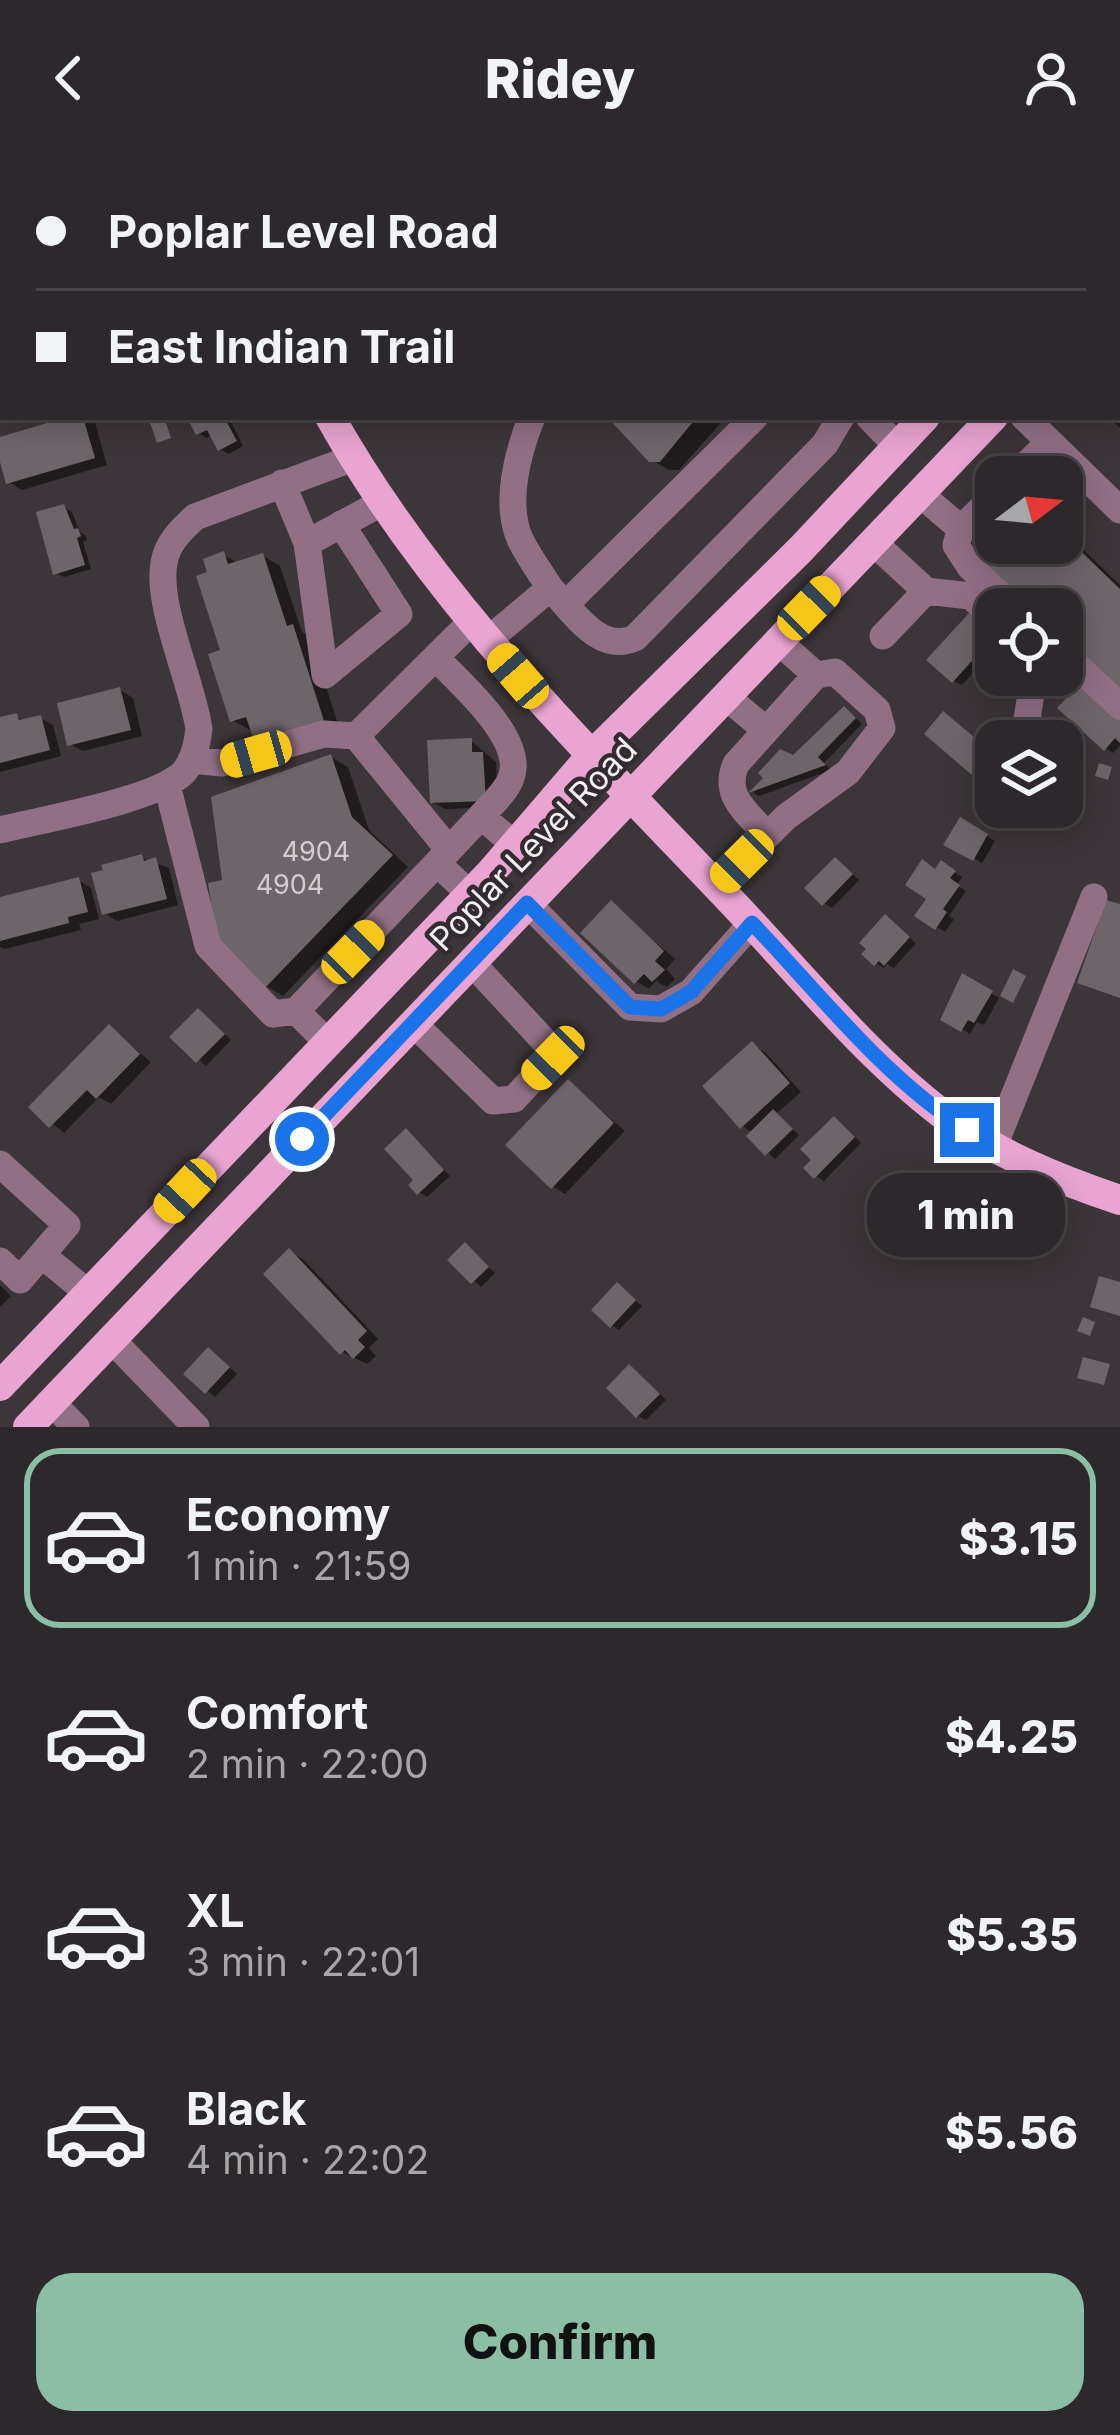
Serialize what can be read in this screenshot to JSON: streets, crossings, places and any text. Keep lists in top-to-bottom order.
{
  "streets": {
    "main road": ["Poplar Level Road"]
  },
  "house_numbers": ["4904", "4904"],
  "north": "right",
  "page": {
    "header": "Ridey",
    "banner": ["Poplar Level Road", "East Indian Trail"],
    "bubble": "1 min",
    "list": [
      {
        "name": "Economy",
        "note": "1 min · 21:59",
        "value": "$3.15"
      },
      {
        "name": "Comfort",
        "note": "2 min · 22:00",
        "value": "$4.25"
      },
      {
        "name": "XL",
        "note": "3 min · 22:01",
        "value": "$5.35"
      },
      {
        "name": "Black",
        "note": "4 min · 22:02",
        "value": "$5.56"
      }
    ],
    "buttons": "Confirm"
  }
}
